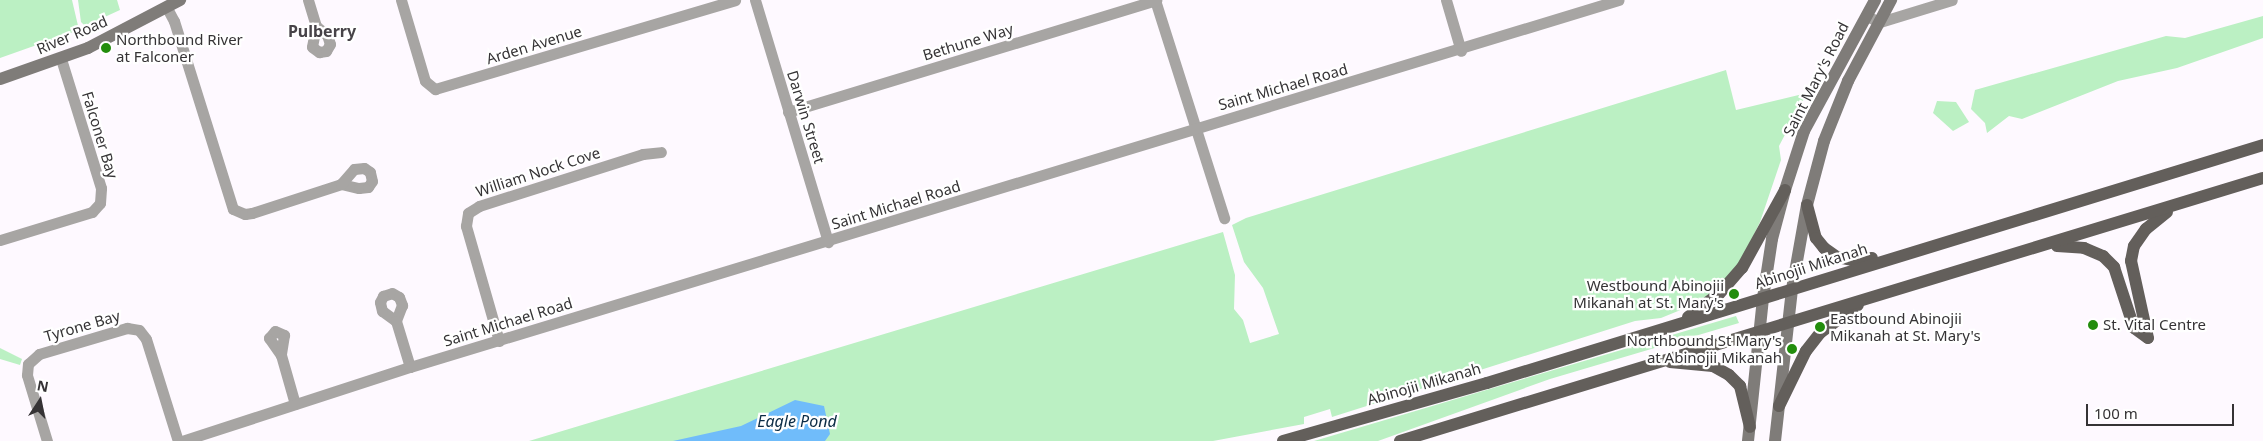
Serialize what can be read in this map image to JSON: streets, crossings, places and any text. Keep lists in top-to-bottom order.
{
  "streets": {
    "main road": ["River Road", "Saint Mary's Road", "Abinojii Mikanah"],
    "street": [
      "Bethune Way",
      "Arden Avenue",
      "Saint Michael Road",
      "Darwin Street",
      "Falconer Bay",
      "William Nock Cove",
      "Tyrone Bay"
    ]
  },
  "crossings": [
    ["River Road", "Falconer Bay"],
    ["Bethune Way", "Darwin Street"],
    ["Saint Mary's Road", "Abinojii Mikanah"],
    ["Saint Michael Road", "Darwin Street"],
    ["Saint Michael Road", "William Nock Cove"]
  ],
  "districts": ["Pulberry"],
  "water": ["Eagle Pond"],
  "places": [
    "Northbound River at Falconer",
    "Westbound Abinojii Mikanah at St. Mary's",
    "St. Vital Centre",
    "Eastbound Abinojii Mikanah at St. Mary's",
    "Northbound St Mary's at Abinojii Mikanah"
  ],
  "scale_bar": "100 m",
  "north": "top"
}
